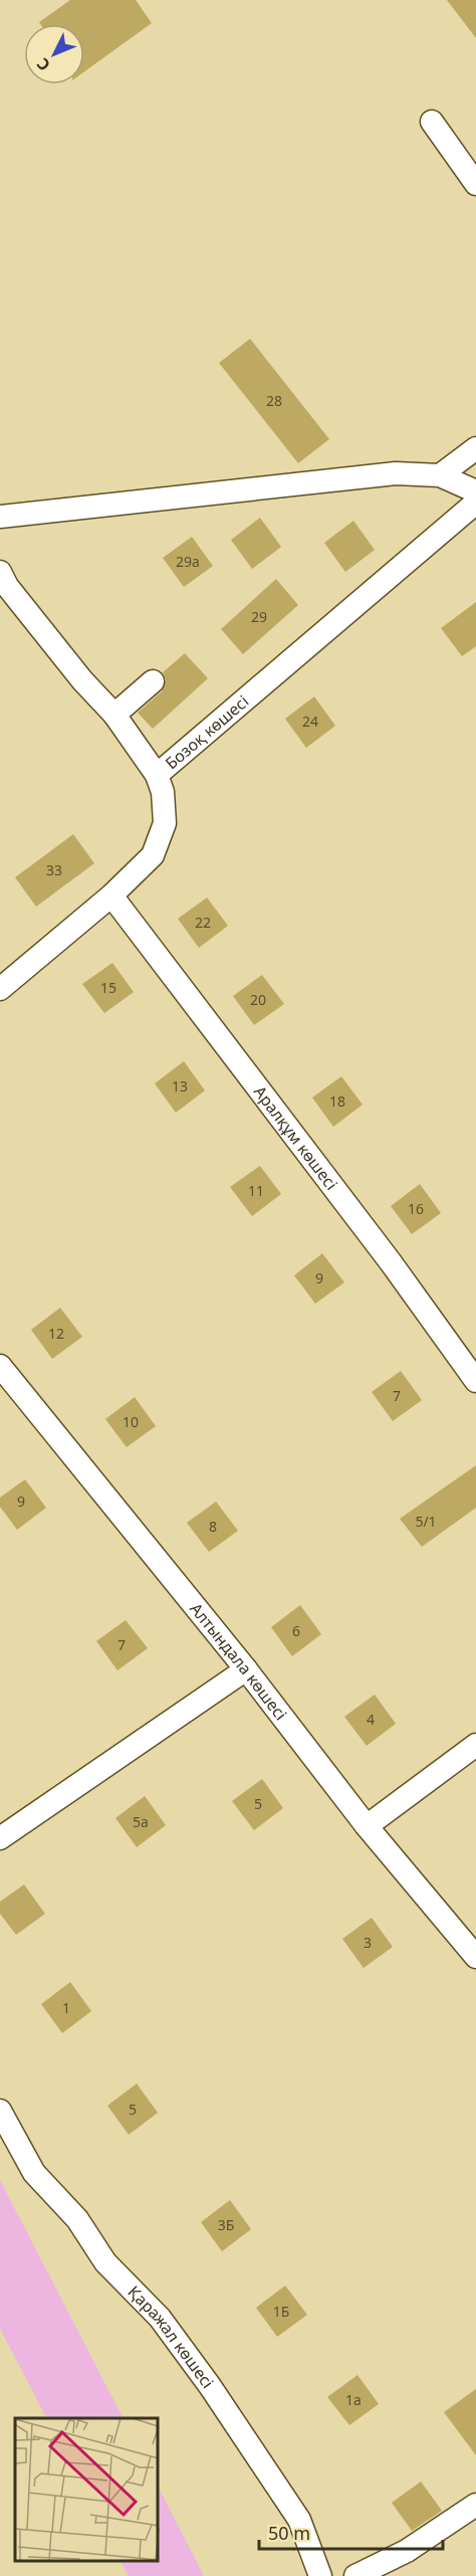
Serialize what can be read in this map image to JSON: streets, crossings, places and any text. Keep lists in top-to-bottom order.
{
  "streets": {
    "street": [
      "Бозоқ көшесі",
      "Аралқұм көшесі",
      "Алтындала көшесі",
      "Қаражал көшесі"
    ]
  },
  "crossings": [
    ["Бозоқ көшесі", "Аралқұм көшесі"]
  ],
  "house_numbers": [
    "28",
    "29а",
    "29",
    "24",
    "33",
    "22",
    "15",
    "20",
    "13",
    "18",
    "11",
    "16",
    "9",
    "12",
    "7",
    "10",
    "9",
    "5/1",
    "8",
    "6",
    "7",
    "4",
    "5",
    "5а",
    "3",
    "1",
    "5",
    "3Б",
    "1Б",
    "1а"
  ],
  "scale_bar": "50 m",
  "north": "bottom left"
}
